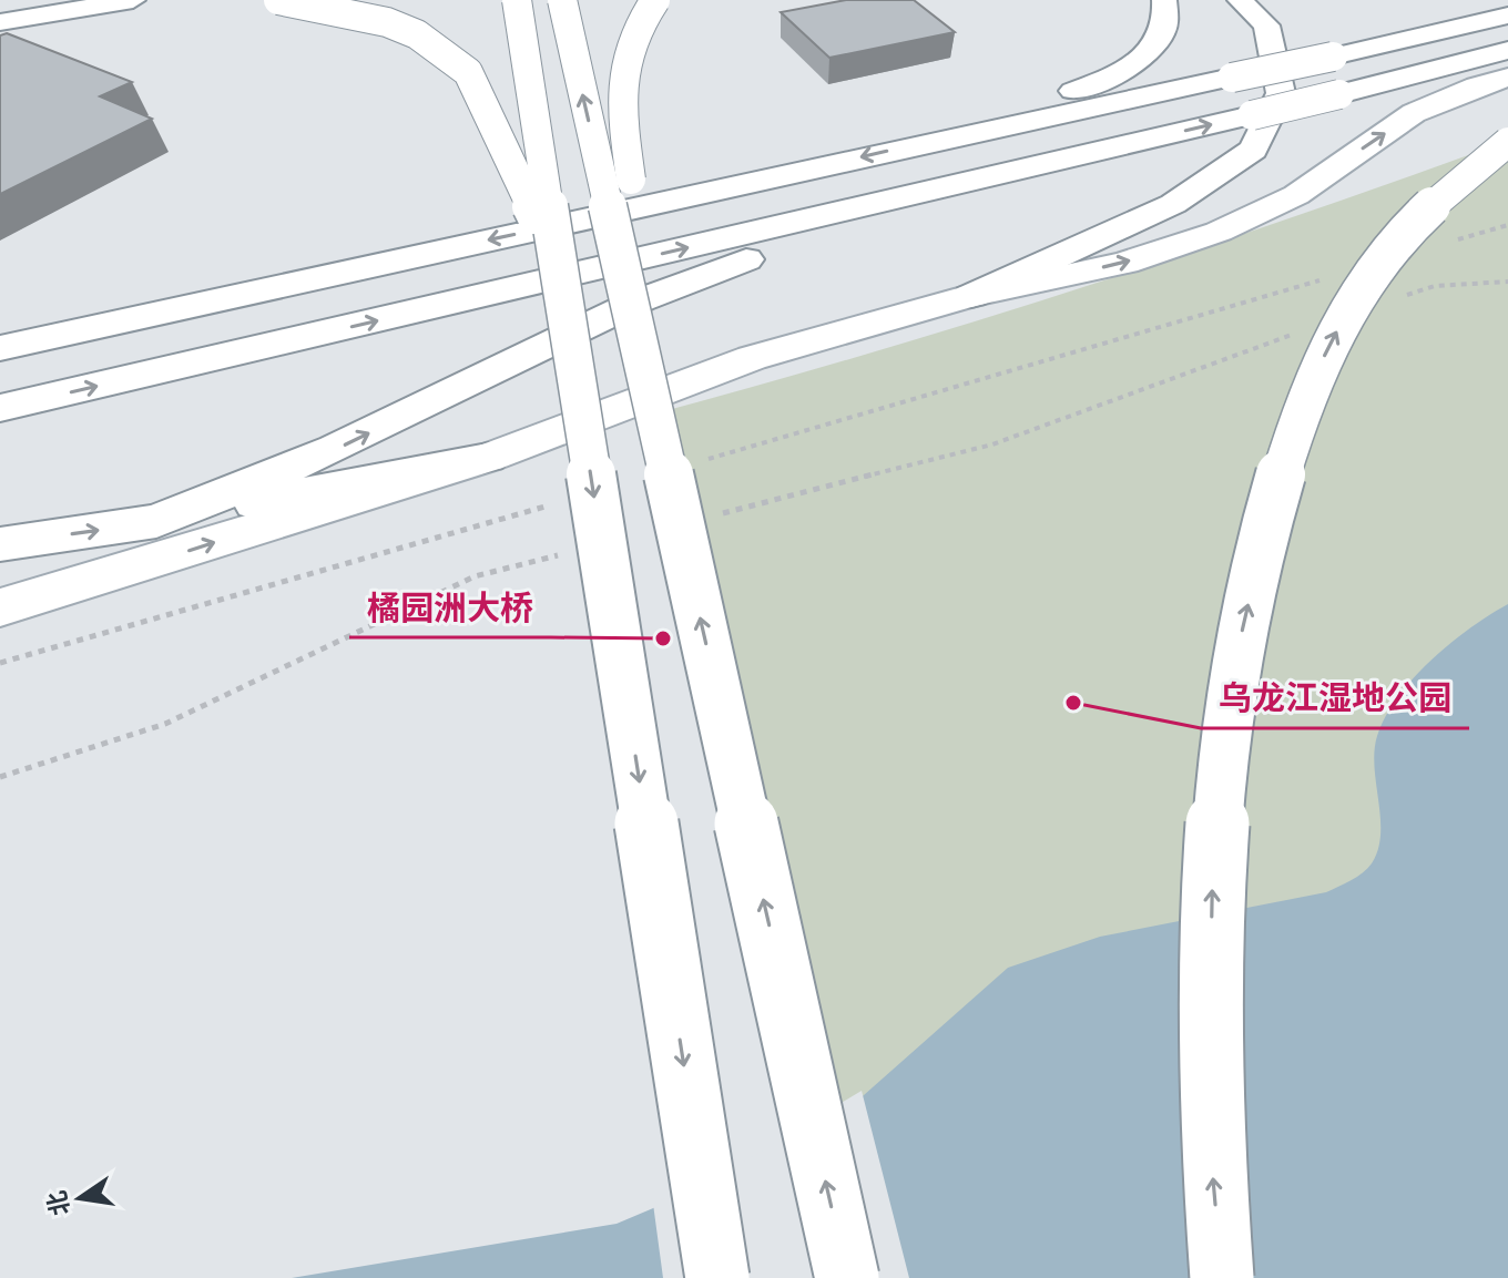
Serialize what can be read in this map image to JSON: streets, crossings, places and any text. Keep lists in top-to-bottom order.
{
  "places": ["橘园洲大桥", "乌龙江湿地公园"],
  "north": "left"
}
